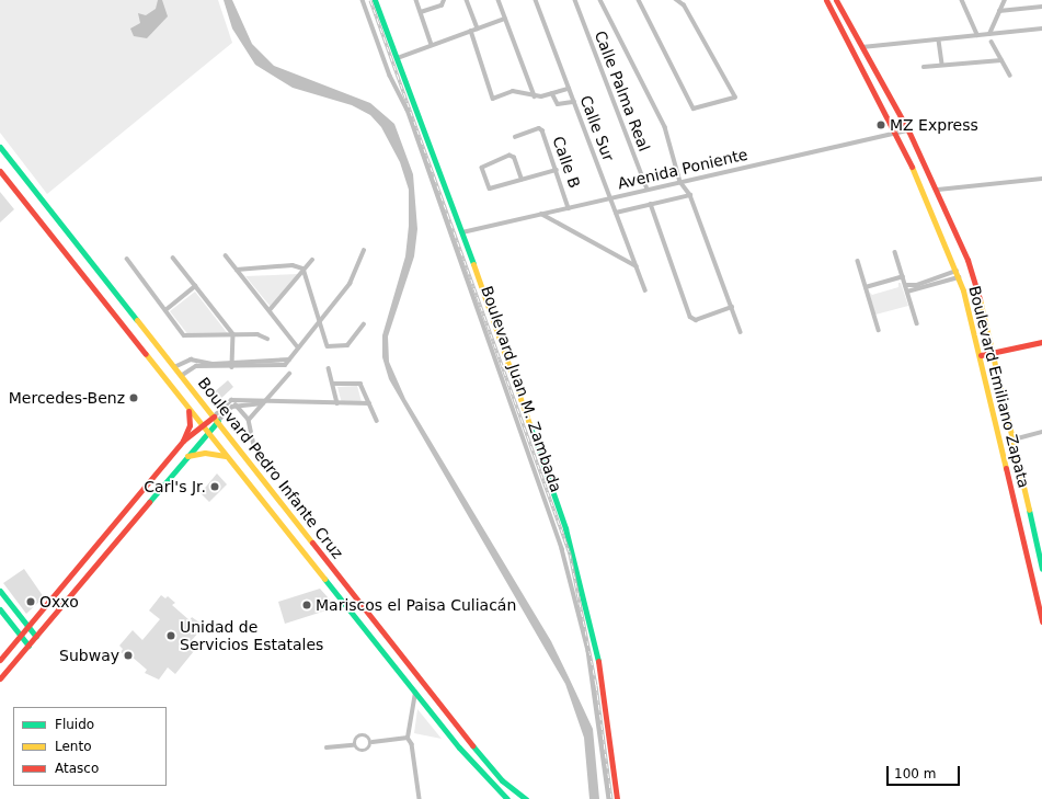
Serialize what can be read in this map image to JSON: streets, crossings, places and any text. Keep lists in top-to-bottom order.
{
  "streets": {
    "main road": ["Boulevard Emiliano Zapata", "Boulevard Juan M. Zambada", "Boulevard Pedro Infante Cruz"],
    "street": [
      "Calle Palma Real",
      "Calle Sur",
      "Calle B",
      "Avenida Poniente"
    ]
  },
  "crossings": [
    ["Calle Palma Real", "Avenida Poniente"],
    ["Calle Sur", "Avenida Poniente"],
    ["Calle B", "Avenida Poniente"],
    ["Avenida Poniente", "Boulevard Emiliano Zapata"],
    ["Avenida Poniente", "Boulevard Juan M. Zambada"]
  ],
  "places": [
    "MZ Express",
    "Mercedes-Benz",
    "Carl's Jr.",
    "Oxxo",
    "Mariscos el Paisa Culiacán",
    "Unidad de Servicios Estatales",
    "Subway"
  ],
  "legend": ["Fluido", "Lento", "Atasco"],
  "scale_bar": "100 m"
}
